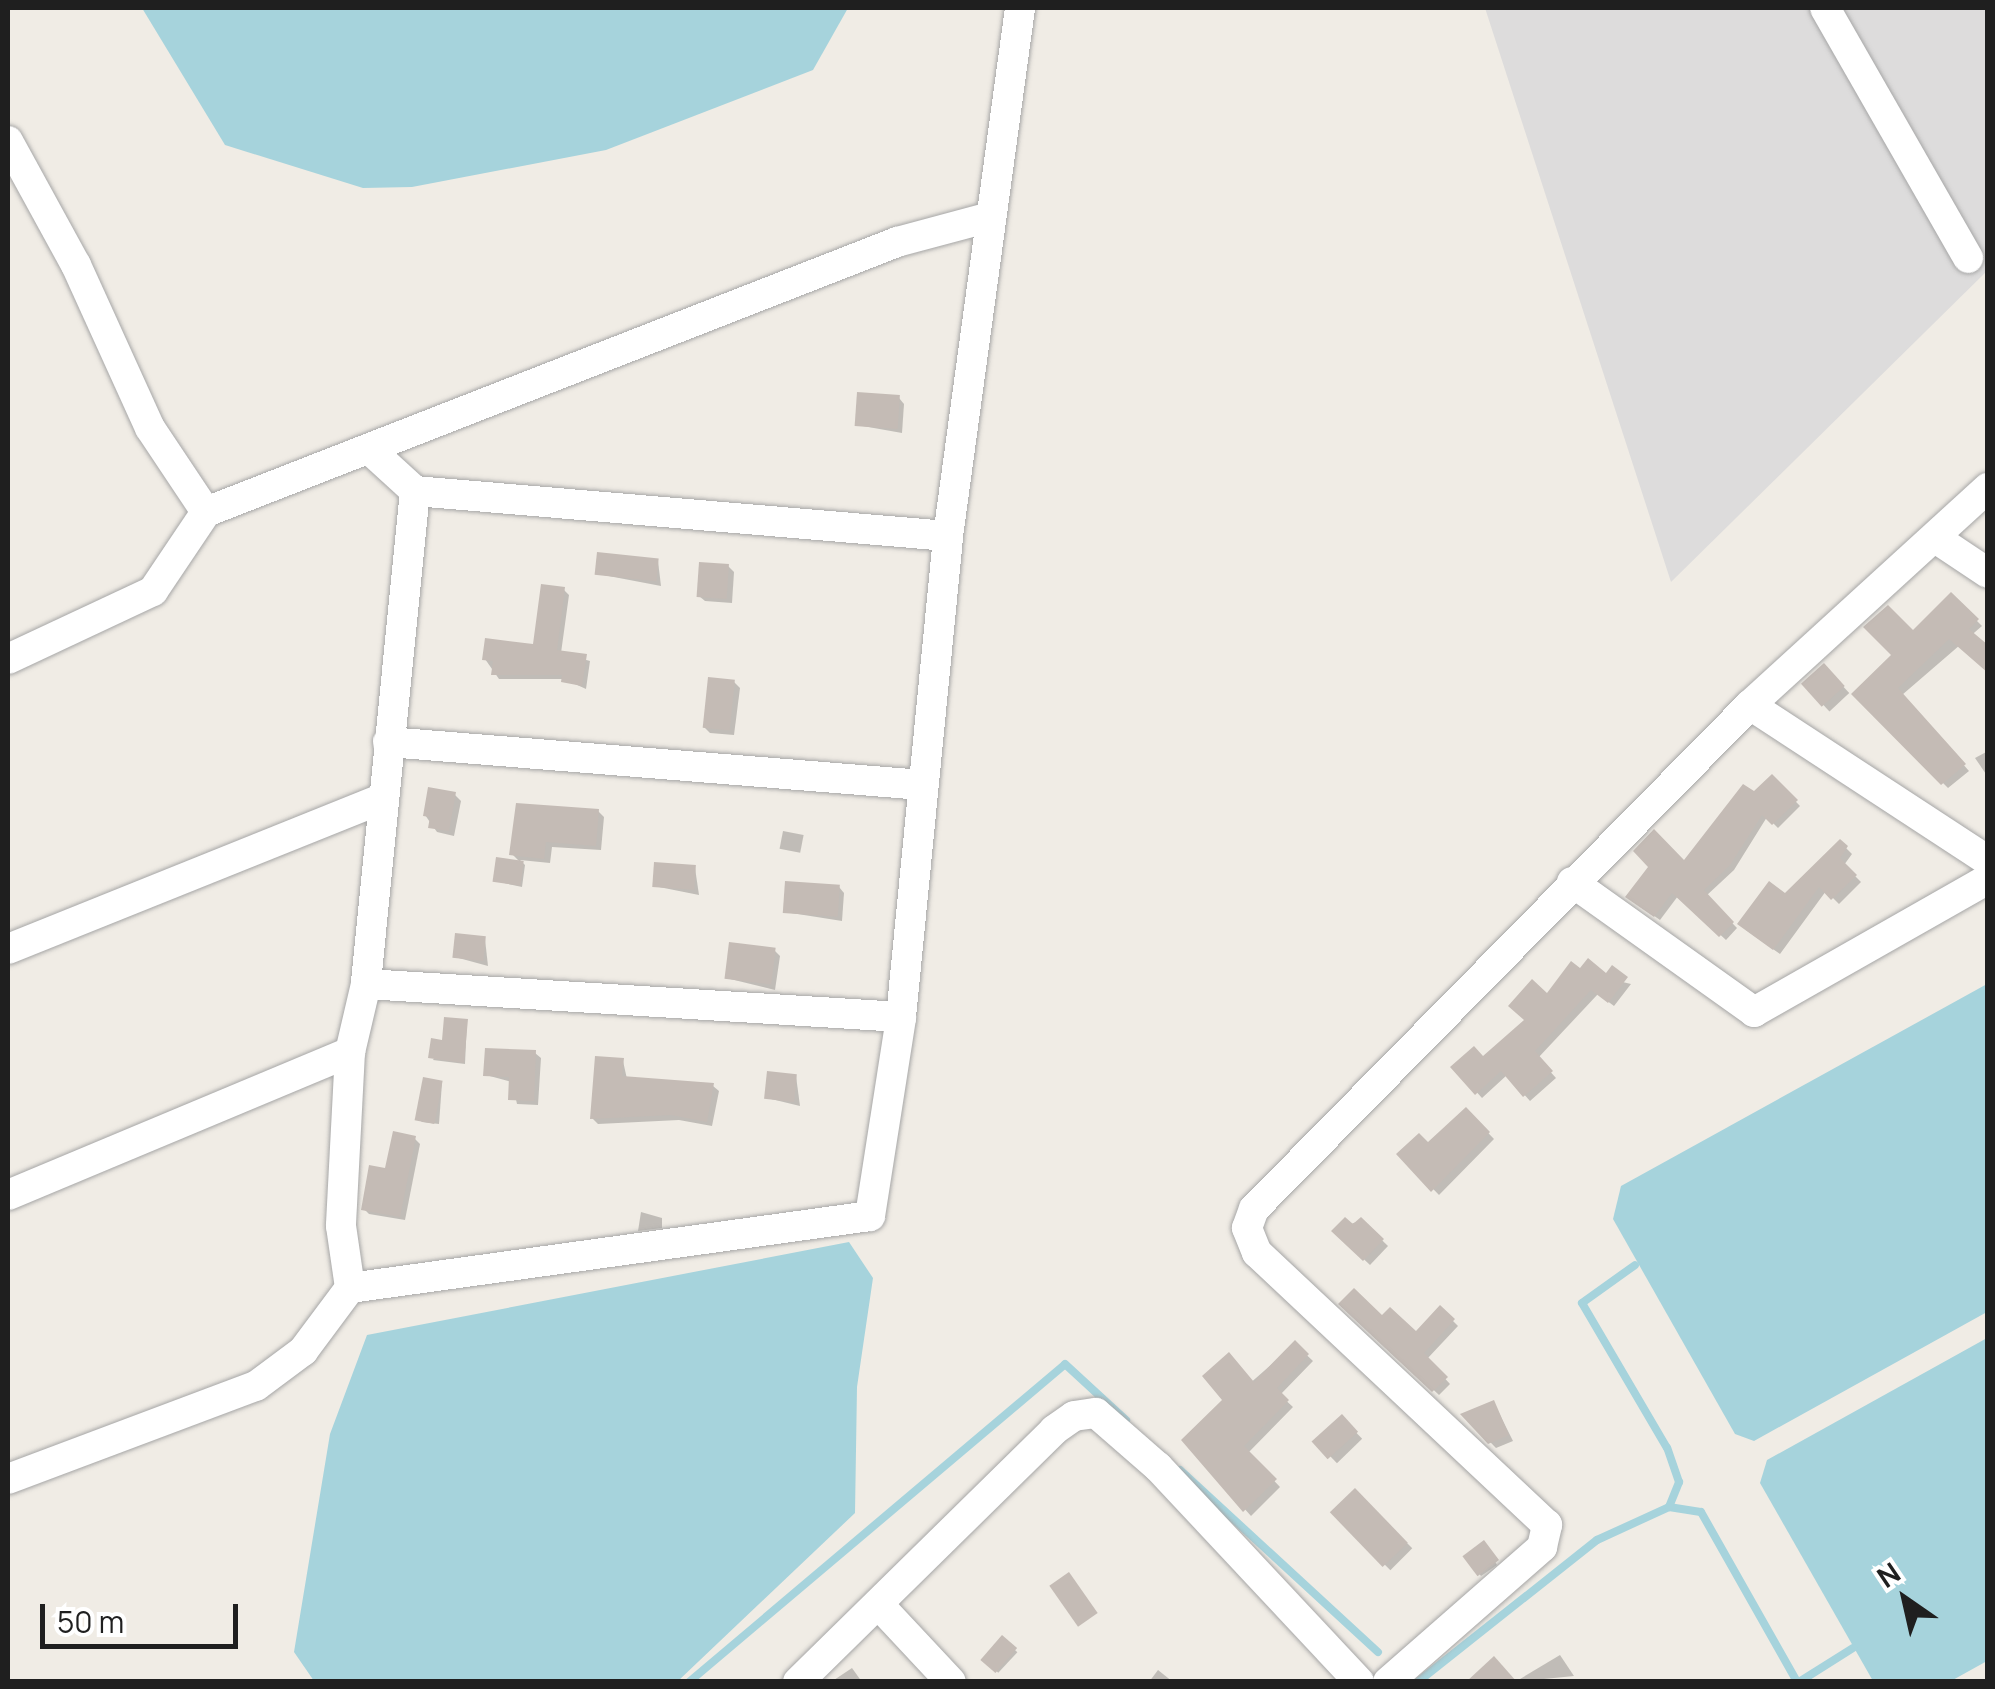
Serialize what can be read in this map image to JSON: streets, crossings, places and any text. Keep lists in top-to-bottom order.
{
  "scale_bar": "50 m",
  "north": "top left"
}
